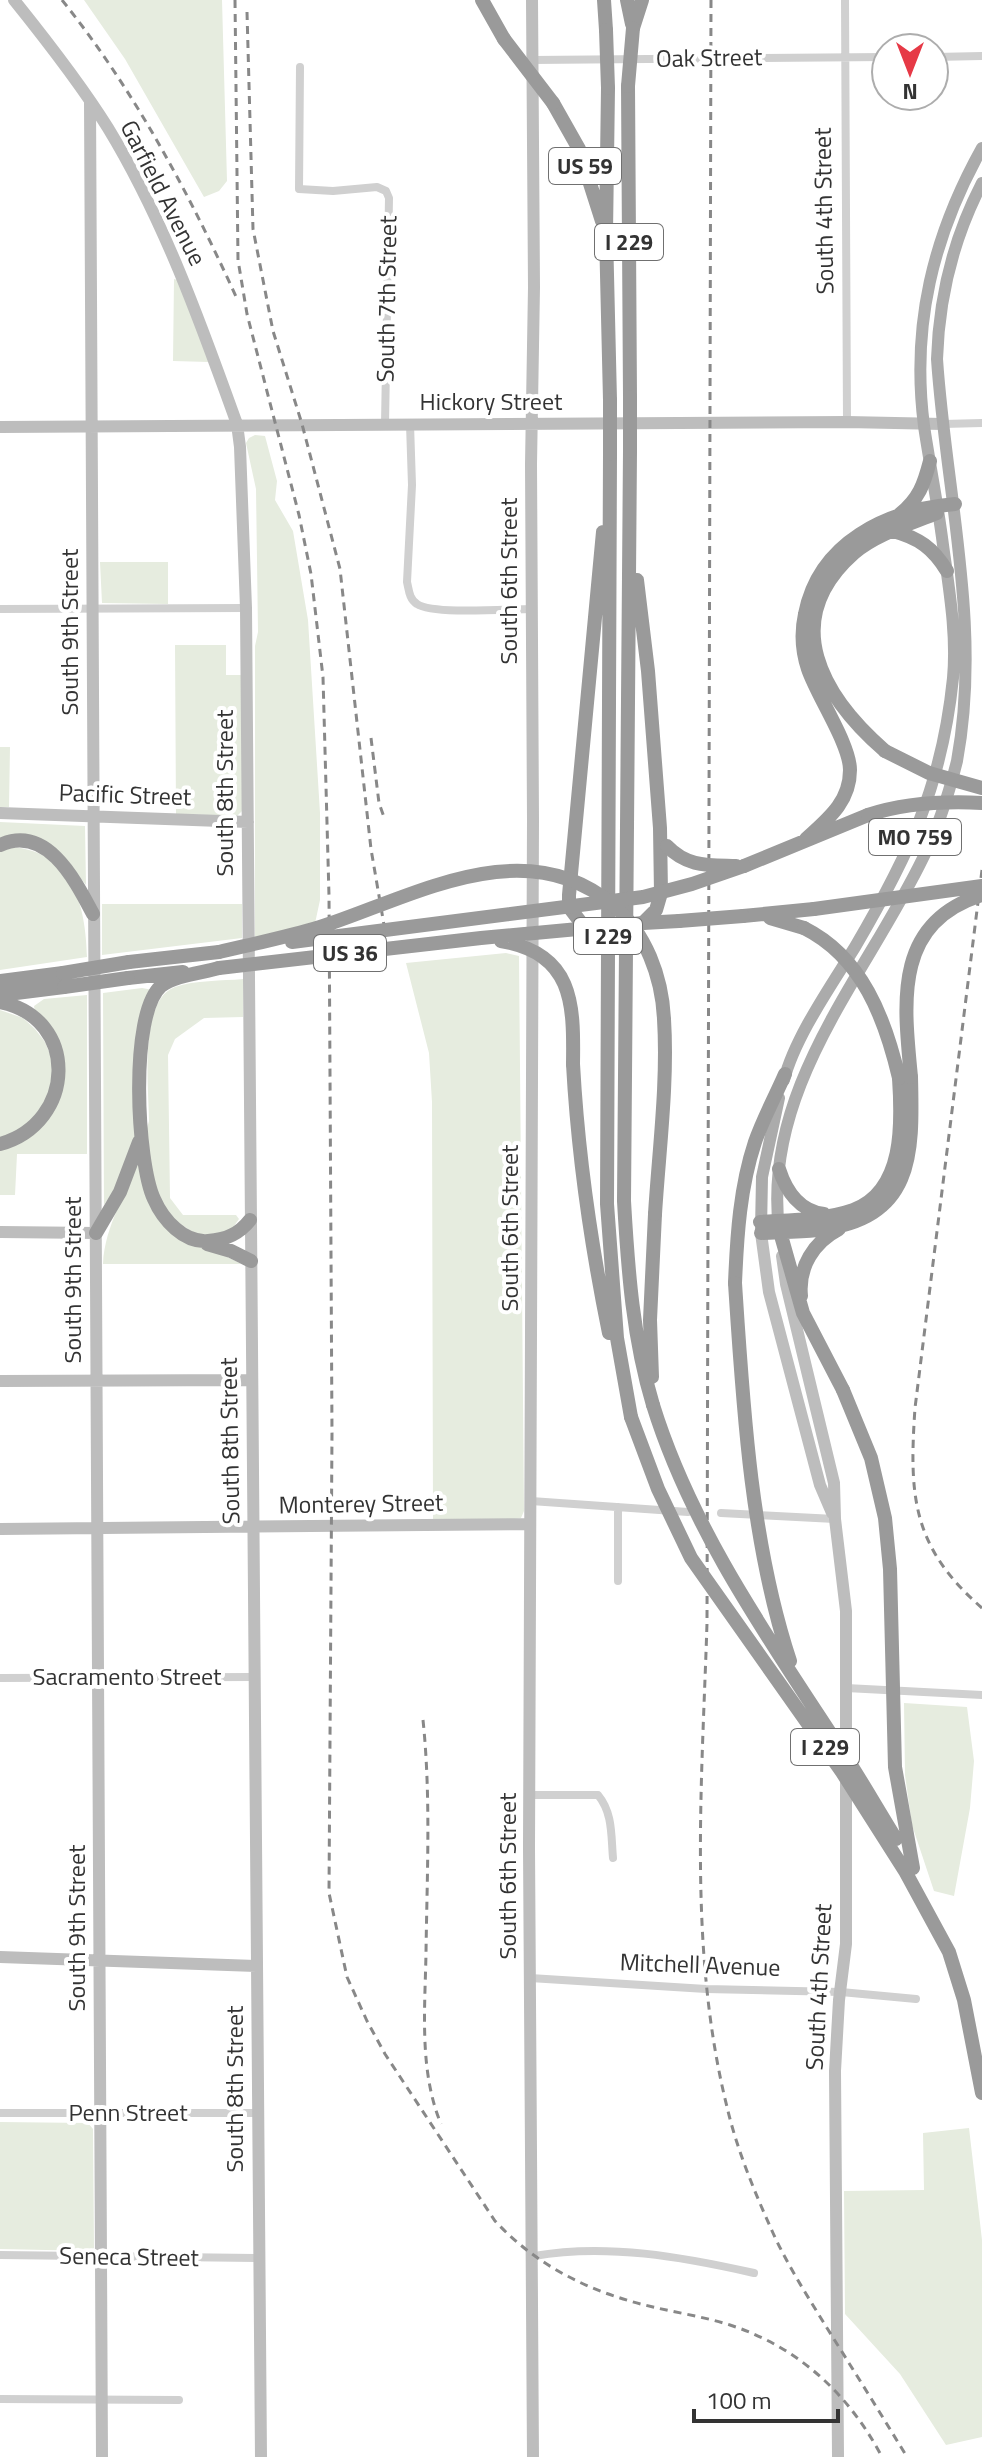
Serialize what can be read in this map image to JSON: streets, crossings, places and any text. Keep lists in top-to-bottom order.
{
  "streets": {
    "highway": ["US 59", "I 229", "US 36"],
    "main road": [
      "Garfield Avenue",
      "South 4th Street",
      "Hickory Street",
      "South 6th Street",
      "South 9th Street",
      "South 8th Street",
      "Pacific Street",
      "MO 759",
      "Monterey Street"
    ],
    "street": [
      "Oak Street",
      "South 7th Street",
      "Sacramento Street",
      "Mitchell Avenue",
      "Penn Street",
      "Seneca Street"
    ]
  },
  "crossings": [
    ["Oak Street", "South 4th Street"],
    ["Oak Street", "South 6th Street"],
    ["US 59", "I 229"],
    ["Garfield Avenue", "Hickory Street"],
    ["Garfield Avenue", "South 9th Street"],
    ["Garfield Avenue", "South 8th Street"],
    ["South 4th Street", "Hickory Street"],
    ["South 4th Street", "Mitchell Avenue"],
    ["South 7th Street", "Hickory Street"],
    ["Hickory Street", "South 6th Street"],
    ["Hickory Street", "South 9th Street"],
    ["Hickory Street", "South 8th Street"],
    ["Hickory Street", "MO 759"],
    ["South 6th Street", "Monterey Street"],
    ["South 6th Street", "Mitchell Avenue"],
    ["South 9th Street", "Pacific Street"],
    ["South 9th Street", "Monterey Street"],
    ["South 9th Street", "Sacramento Street"],
    ["South 9th Street", "Penn Street"],
    ["South 9th Street", "Seneca Street"],
    ["South 8th Street", "Pacific Street"],
    ["South 8th Street", "Monterey Street"],
    ["South 8th Street", "Sacramento Street"],
    ["South 8th Street", "Penn Street"],
    ["South 8th Street", "Seneca Street"]
  ],
  "scale_bar": "100 m",
  "north": "bottom"
}
